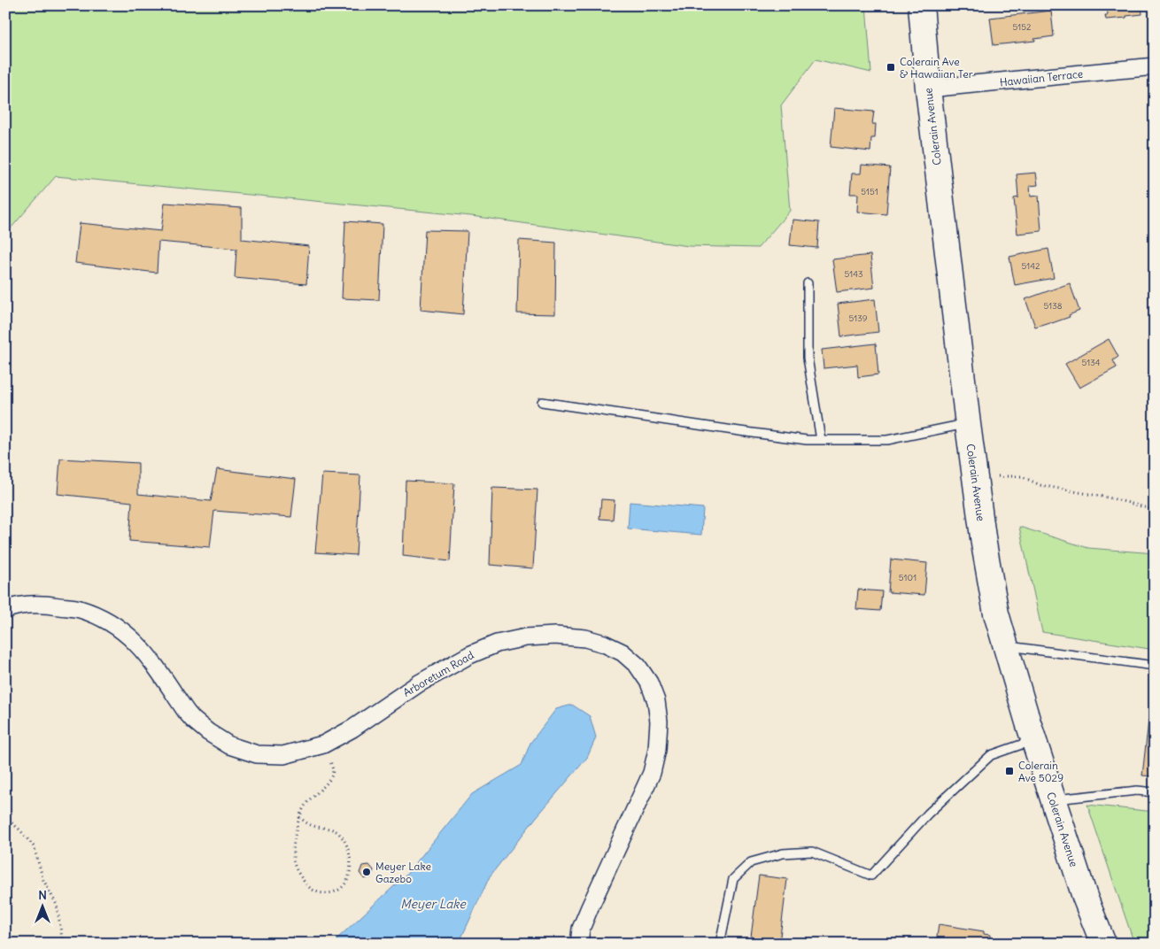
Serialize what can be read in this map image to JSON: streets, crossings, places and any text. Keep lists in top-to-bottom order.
{
  "streets": {
    "main road": ["Colerain Avenue"],
    "street": ["Hawaiian Terrace", "Arboretum Road"]
  },
  "crossings": [
    ["Hawaiian Terrace", "Colerain Avenue"]
  ],
  "water": ["Meyer Lake"],
  "places": {
    "transit": ["Colerain Ave & Hawaiian Ter", "Colerain Ave 5029"],
    "other": ["Meyer Lake Gazebo"]
  },
  "house_numbers": [
    "5152",
    "5151",
    "5142",
    "5143",
    "5138",
    "5139",
    "5134",
    "5101"
  ],
  "north": "top"
}
